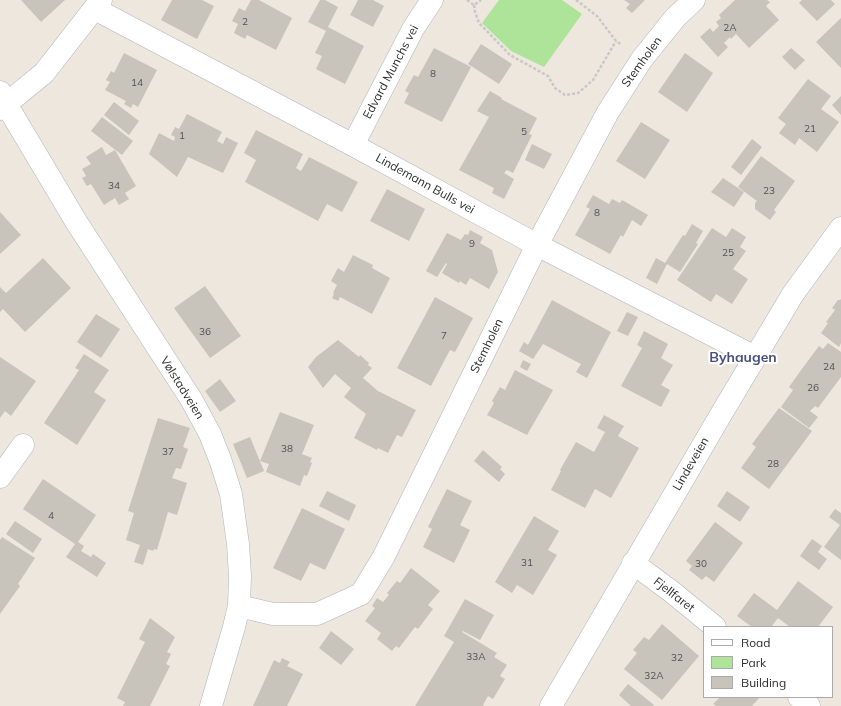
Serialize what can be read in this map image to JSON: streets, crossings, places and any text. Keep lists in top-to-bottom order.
{
  "streets": {
    "street": [
      "Stemholen",
      "Edvard Munchs vei",
      "Lindemann Bulls vei",
      "Vølstadveien",
      "Lindeveien",
      "Fjellfaret"
    ]
  },
  "crossings": [
    ["Stemholen", "Lindemann Bulls vei"],
    ["Stemholen", "Vølstadveien"],
    ["Edvard Munchs vei", "Lindemann Bulls vei"],
    ["Lindemann Bulls vei", "Lindeveien"],
    ["Lindeveien", "Fjellfaret"]
  ],
  "districts": ["Byhaugen"],
  "house_numbers": [
    "2",
    "2A",
    "8",
    "14",
    "21",
    "5",
    "1",
    "34",
    "23",
    "8",
    "9",
    "25",
    "36",
    "7",
    "24",
    "26",
    "38",
    "37",
    "28",
    "4",
    "31",
    "30",
    "33A",
    "32",
    "32A"
  ],
  "legend": ["Road", "Park", "Building"]
}
